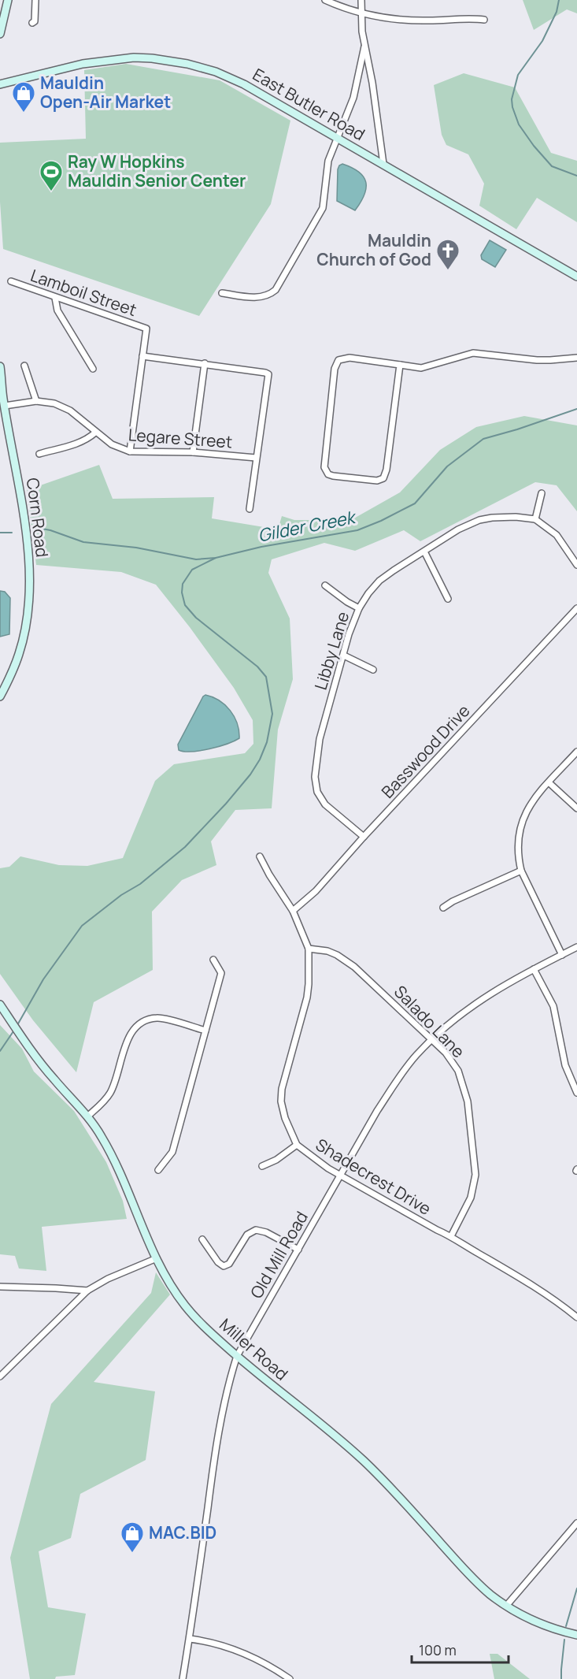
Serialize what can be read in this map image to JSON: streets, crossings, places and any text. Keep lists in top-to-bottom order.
{
  "streets": {
    "street": [
      "East Butler Road",
      "Lamboil Street",
      "Legare Street",
      "Corn Road",
      "Libby Lane",
      "Basswood Drive",
      "Salado Lane",
      "Shadecrest Drive",
      "Old Mill Road",
      "Miller Road"
    ]
  },
  "crossings": [
    ["Legare Street", "Corn Road"],
    ["Libby Lane", "Basswood Drive"],
    ["Basswood Drive", "Shadecrest Drive"],
    ["Salado Lane", "Shadecrest Drive"],
    ["Salado Lane", "Old Mill Road"],
    ["Shadecrest Drive", "Old Mill Road"],
    ["Old Mill Road", "Miller Road"]
  ],
  "water": ["Gilder Creek"],
  "places": {
    "shop": ["Mauldin Open-Air Market", "MAC.BID"],
    "sports": ["Ray W Hopkins Mauldin Senior Center"],
    "church": ["Mauldin Church of God"]
  },
  "scale_bar": "100 m"
}
